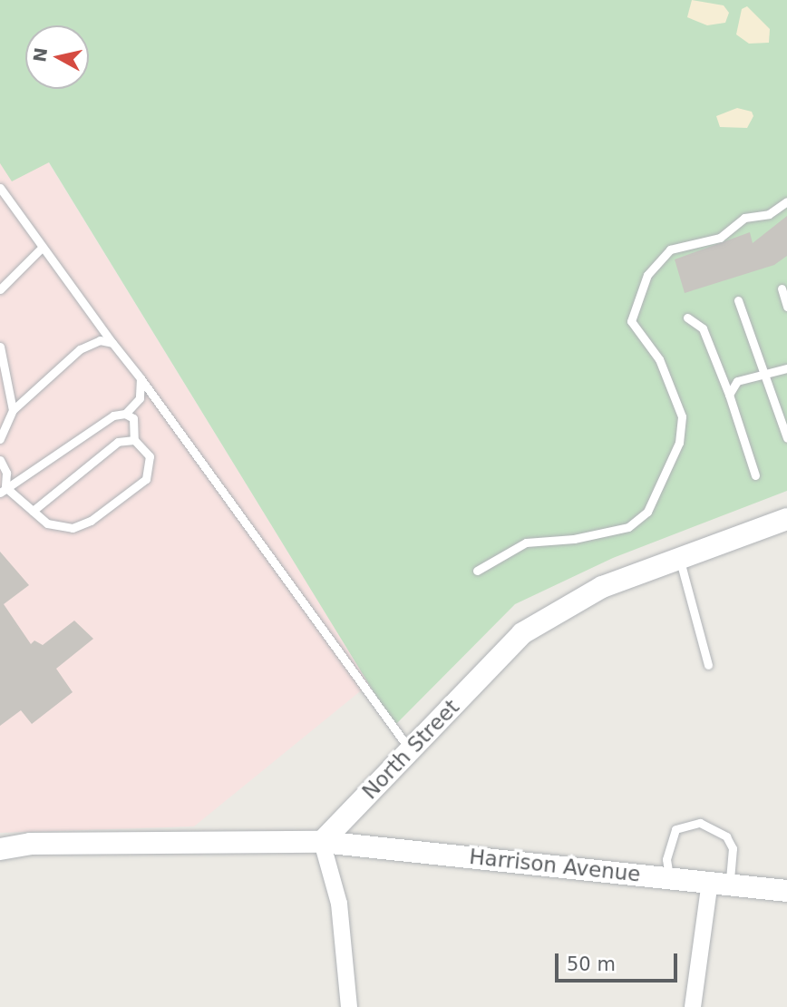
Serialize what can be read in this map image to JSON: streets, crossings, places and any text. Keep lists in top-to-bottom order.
{
  "streets": {
    "main road": ["North Street", "Harrison Avenue"]
  },
  "crossings": [
    ["North Street", "Harrison Avenue"]
  ],
  "scale_bar": "50 m",
  "north": "left"
}
